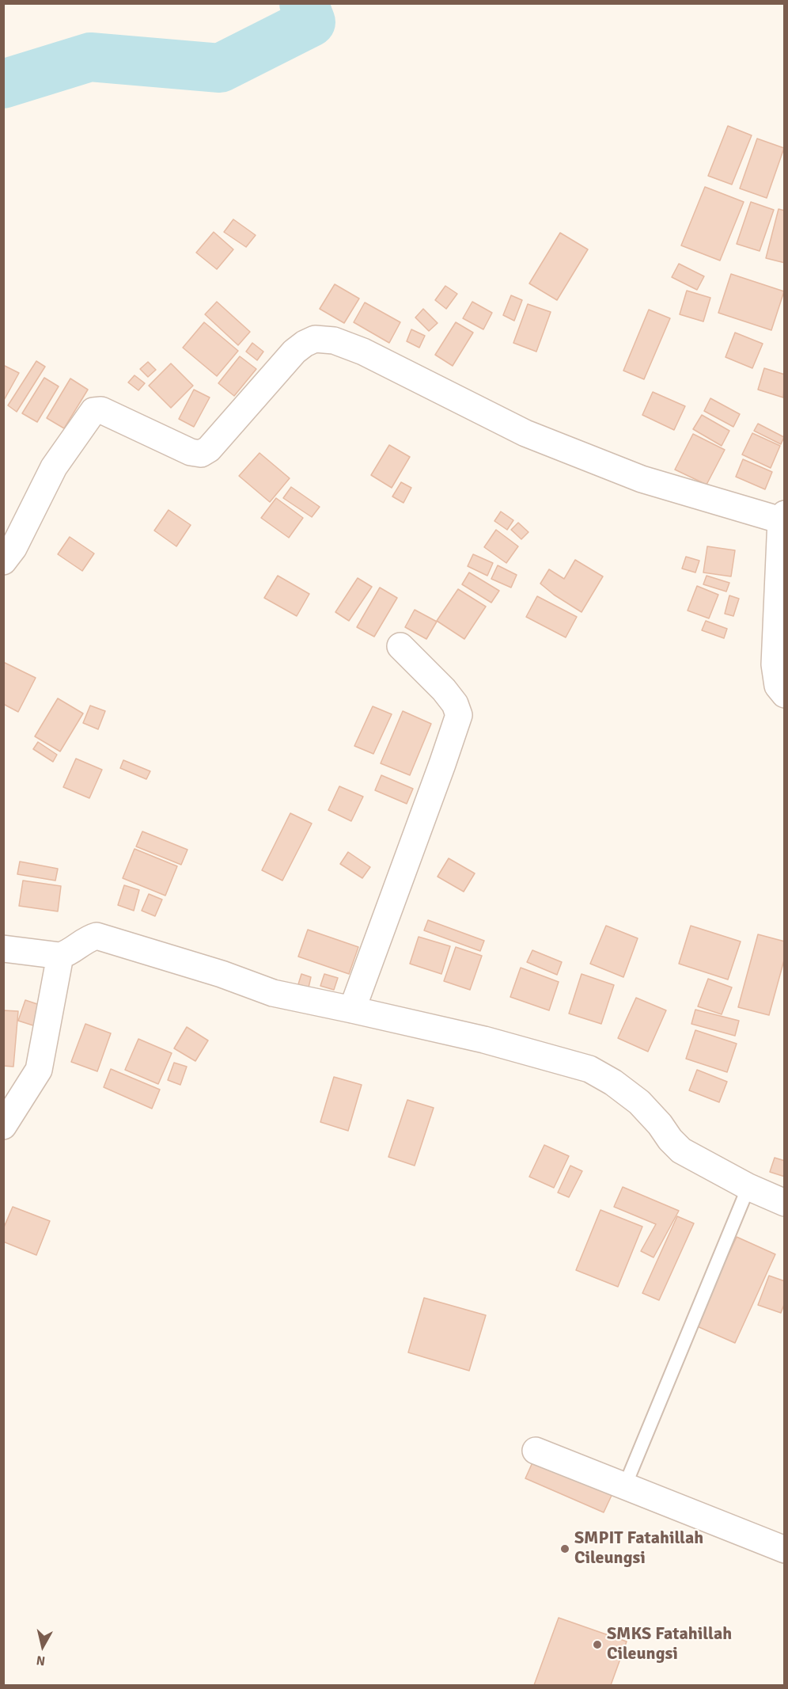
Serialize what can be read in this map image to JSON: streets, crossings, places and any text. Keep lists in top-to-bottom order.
{
  "places": ["SMPIT Fatahillah Cileungsi", "SMKS Fatahillah Cileungsi"],
  "north": "bottom"
}
